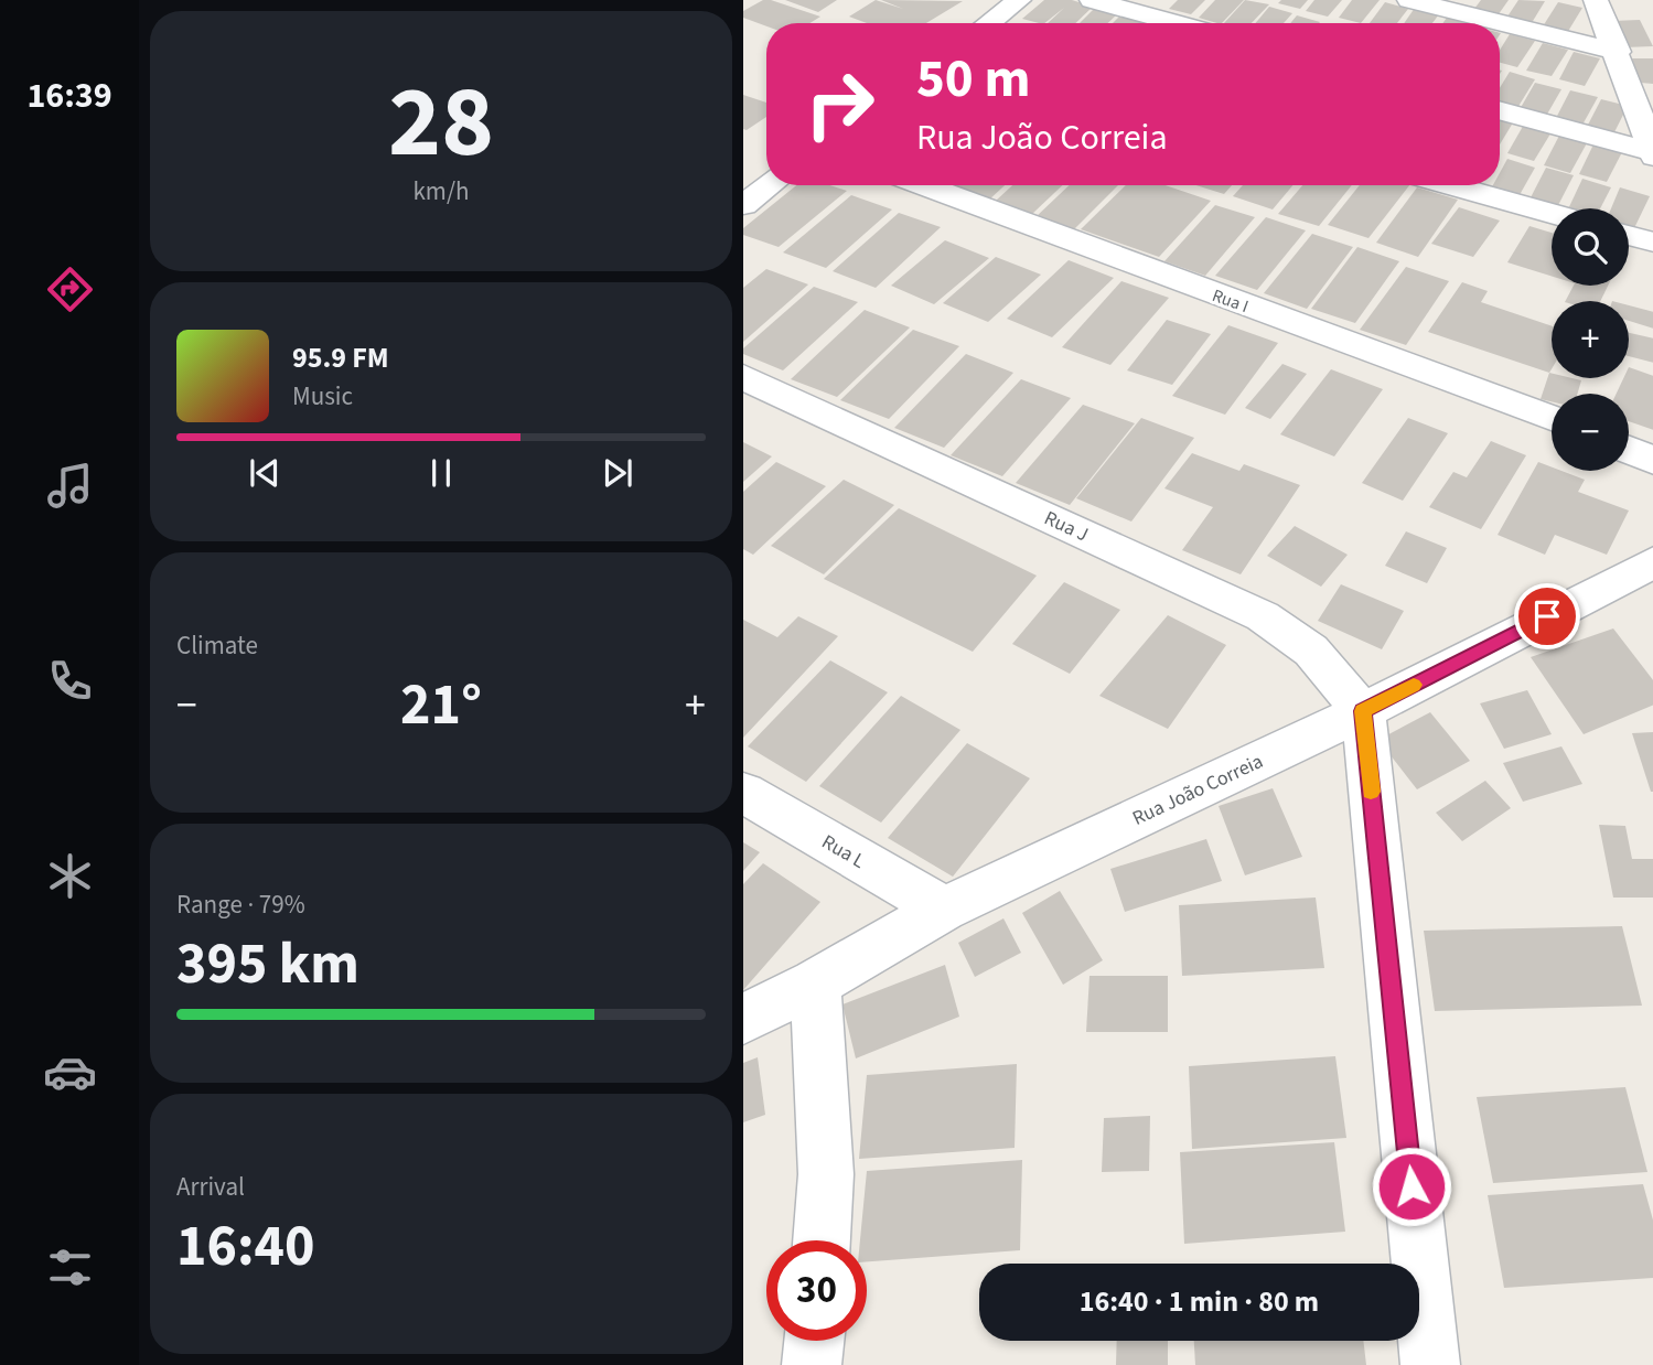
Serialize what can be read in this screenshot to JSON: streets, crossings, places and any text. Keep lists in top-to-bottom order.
{
  "streets": {
    "street": [
      "Rua I",
      "Rua J",
      "Rua João Correia",
      "Rua L"
    ]
  },
  "crossings": [
    ["Rua J", "Rua João Correia"],
    ["Rua João Correia", "Rua L"]
  ],
  "page": {
    "tabs": "16:39",
    "tile": [
      ["28", "km/h"],
      "Climate",
      ["Range · 79%", "395 km"],
      ["Arrival", "16:40"]
    ],
    "turn": ["50 m", "Rua João Correia"],
    "map_buttons": ["+", "−"],
    "song": ["95.9 FM", "Music"],
    "heat": ["−", "21°", "+"],
    "limit": "30",
    "trip": "16:40 · 1 min · 80 m"
  }
}
